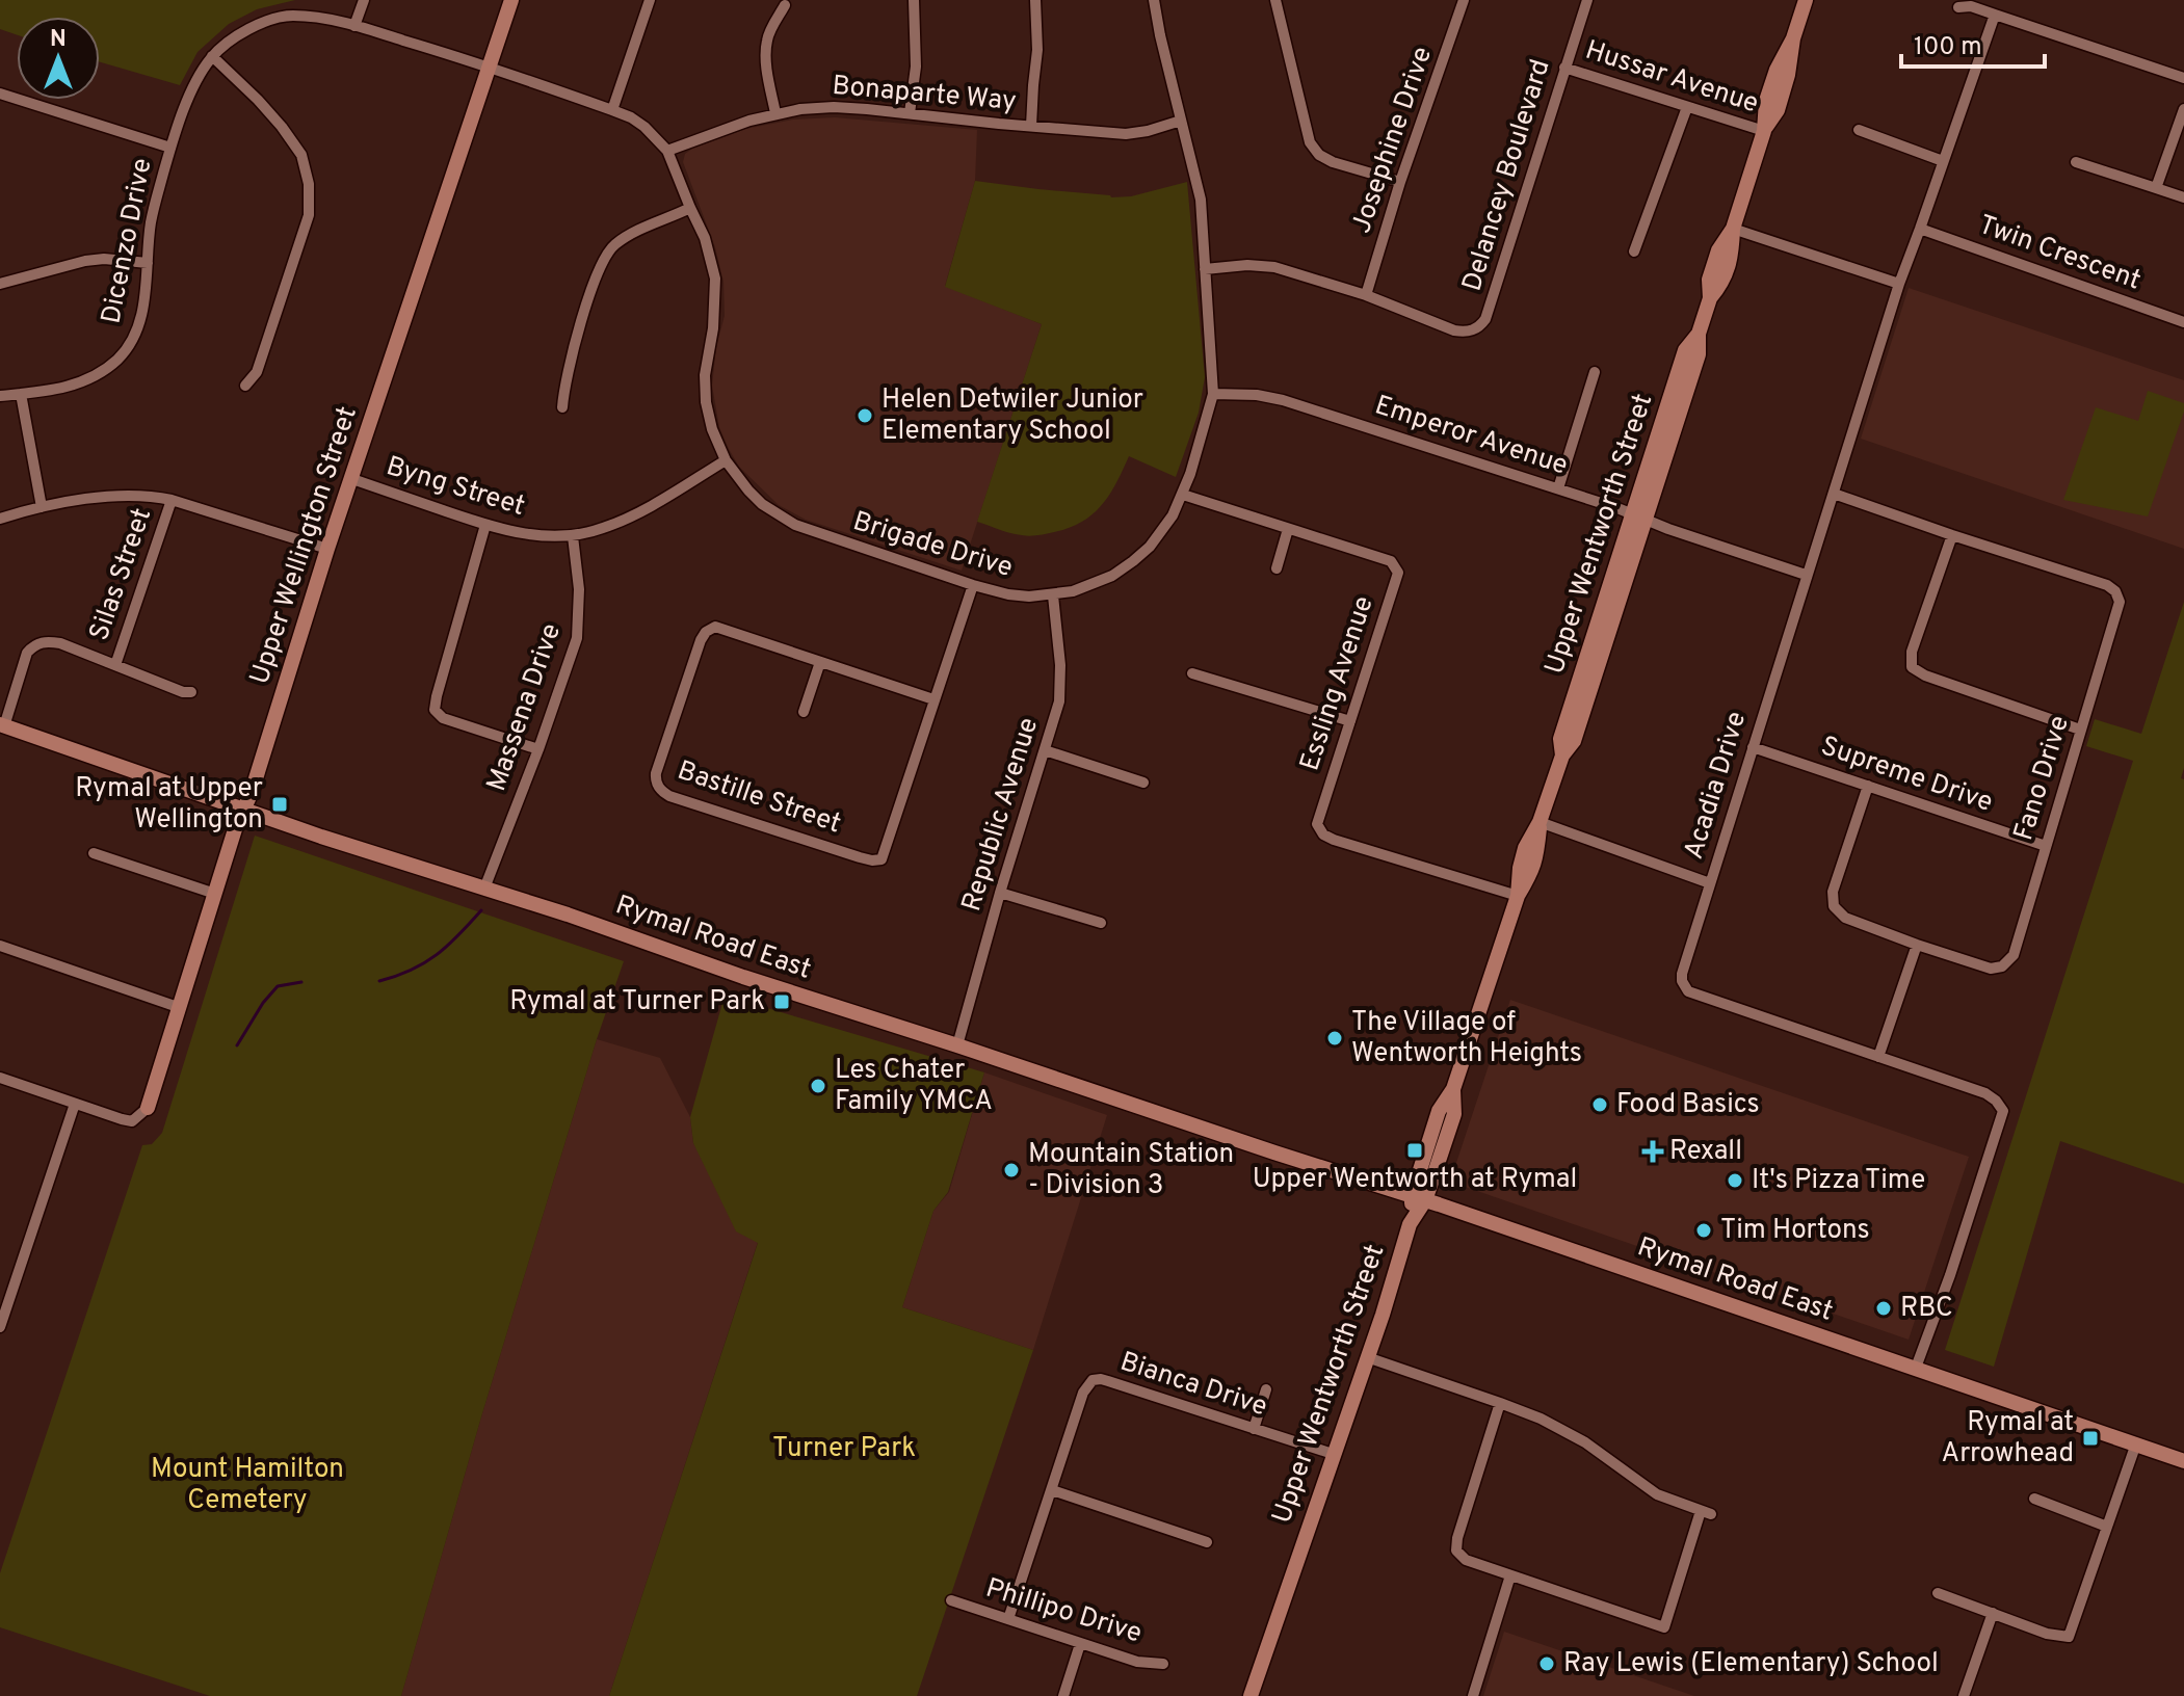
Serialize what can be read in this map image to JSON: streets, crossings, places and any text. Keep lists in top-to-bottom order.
{
  "streets": {
    "main road": ["Upper Wentworth Street", "Upper Wellington Street", "Rymal Road East"],
    "street": [
      "Hussar Avenue",
      "Bonaparte Way",
      "Josephine Drive",
      "Delancey Boulevard",
      "Dicenzo Drive",
      "Twin Crescent",
      "Emperor Avenue",
      "Byng Street",
      "Brigade Drive",
      "Silas Street",
      "Essling Avenue",
      "Massena Drive",
      "Supreme Drive",
      "Fano Drive",
      "Acadia Drive",
      "Bastille Street",
      "Republic Avenue",
      "Bianca Drive",
      "Phillipo Drive"
    ]
  },
  "crossings": [
    ["Hussar Avenue", "Delancey Boulevard"],
    ["Hussar Avenue", "Upper Wentworth Street"],
    ["Bonaparte Way", "Brigade Drive"],
    ["Josephine Drive", "Delancey Boulevard"],
    ["Delancey Boulevard", "Brigade Drive"],
    ["Dicenzo Drive", "Upper Wellington Street"],
    ["Dicenzo Drive", "Brigade Drive"],
    ["Twin Crescent", "Acadia Drive"],
    ["Emperor Avenue", "Upper Wentworth Street"],
    ["Emperor Avenue", "Brigade Drive"],
    ["Emperor Avenue", "Acadia Drive"],
    ["Byng Street", "Upper Wellington Street"],
    ["Byng Street", "Brigade Drive"],
    ["Byng Street", "Massena Drive"],
    ["Upper Wentworth Street", "Essling Avenue"],
    ["Upper Wentworth Street", "Rymal Road East"],
    ["Upper Wentworth Street", "Bianca Drive"],
    ["Upper Wellington Street", "Brigade Drive"],
    ["Upper Wellington Street", "Rymal Road East"],
    ["Brigade Drive", "Essling Avenue"],
    ["Brigade Drive", "Bastille Street"],
    ["Brigade Drive", "Republic Avenue"],
    ["Massena Drive", "Rymal Road East"],
    ["Supreme Drive", "Fano Drive"],
    ["Supreme Drive", "Acadia Drive"],
    ["Fano Drive", "Acadia Drive"],
    ["Acadia Drive", "Rymal Road East"],
    ["Republic Avenue", "Rymal Road East"],
    ["Bianca Drive", "Phillipo Drive"]
  ],
  "parks": ["Turner Park", "Mount Hamilton Cemetery"],
  "places": {
    "other": [
      "Helen Detwiler Junior Elementary School",
      "The Village of Wentworth Heights",
      "Les Chater Family YMCA",
      "Food Basics",
      "Mountain Station - Division 3",
      "It's Pizza Time",
      "Tim Hortons",
      "RBC",
      "Ray Lewis (Elementary) School"
    ],
    "transit": [
      "Rymal at Upper Wellington",
      "Rymal at Turner Park",
      "Upper Wentworth at Rymal",
      "Rymal at Arrowhead"
    ],
    "health": ["Rexall"]
  },
  "scale_bar": "100 m",
  "north": "top"
}
